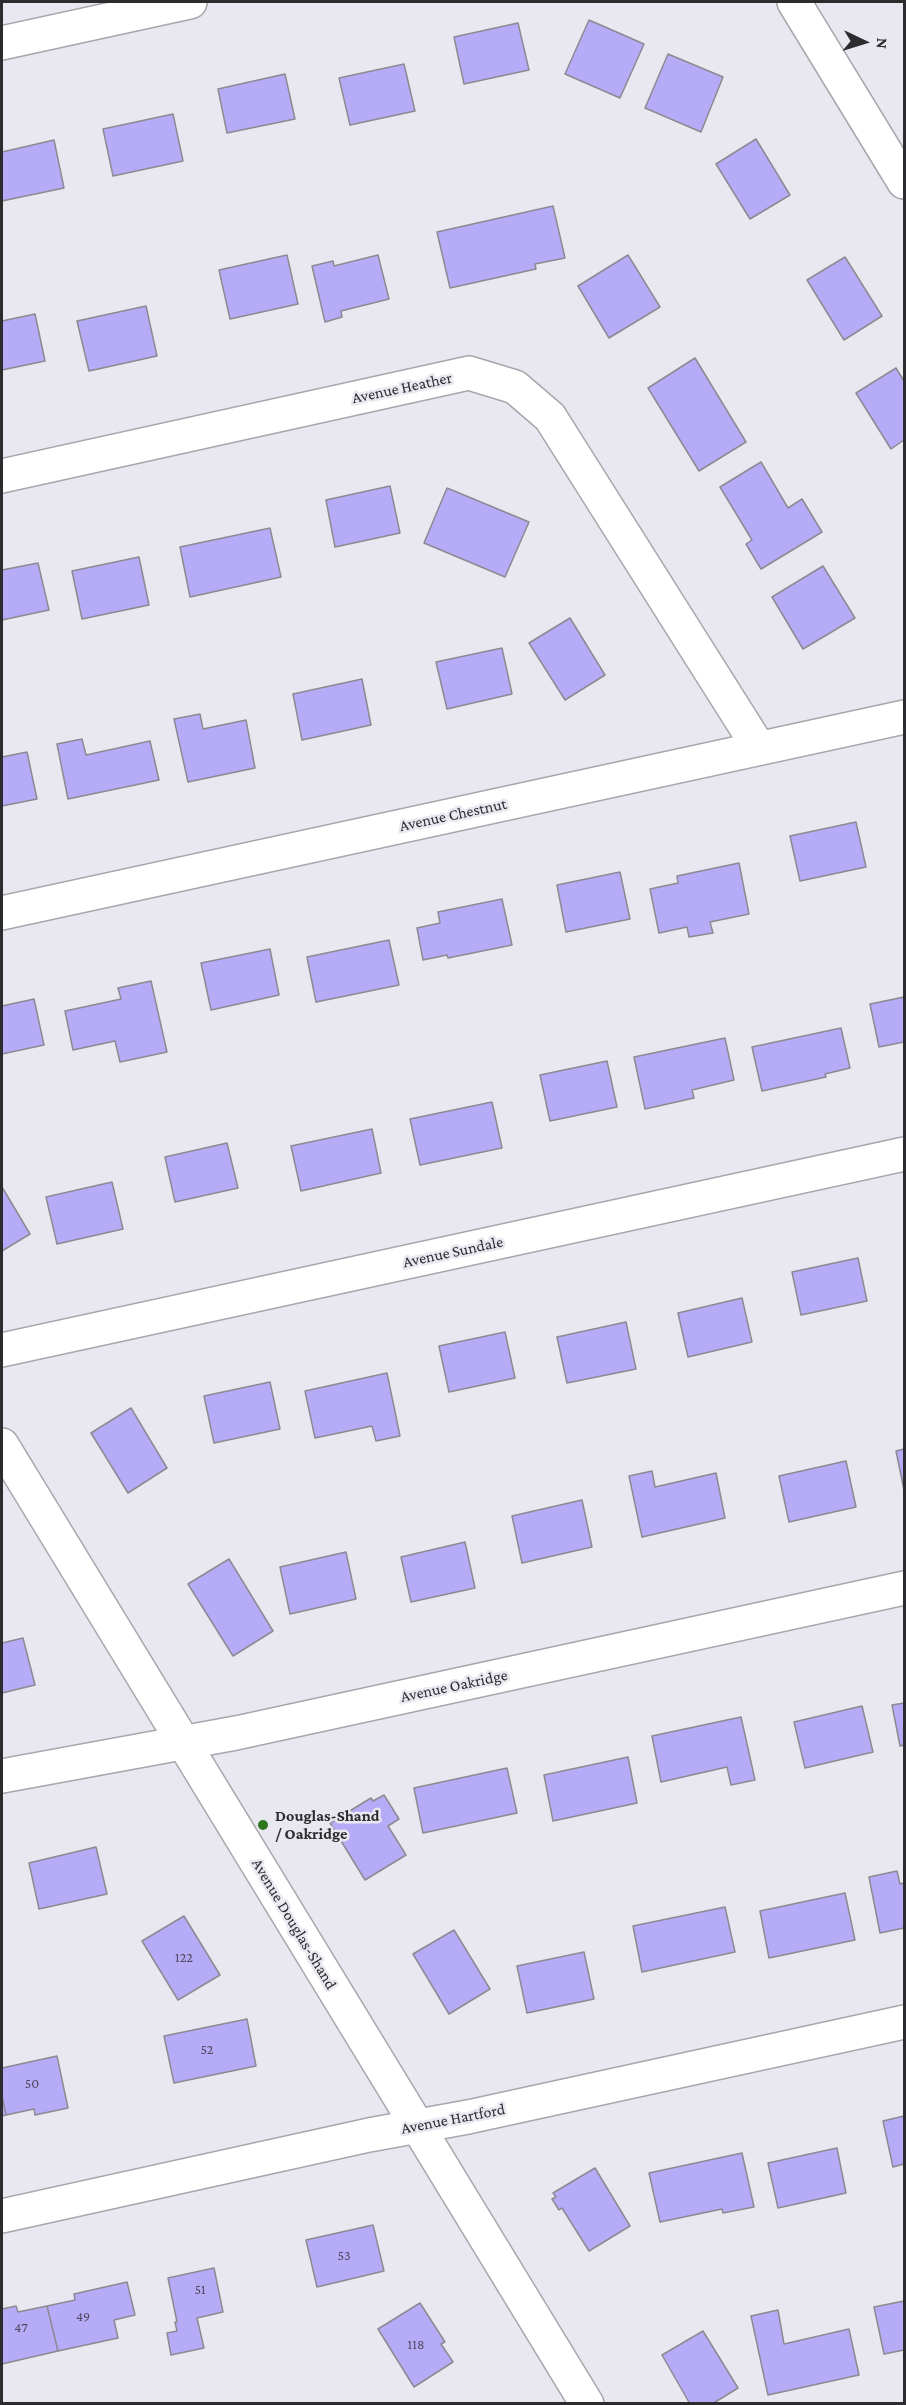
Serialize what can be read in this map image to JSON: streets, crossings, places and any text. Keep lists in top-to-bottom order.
{
  "streets": {
    "street": [
      "Avenue Heather",
      "Avenue Chestnut",
      "Avenue Sundale",
      "Avenue Oakridge",
      "Avenue Douglas-Shand",
      "Avenue Hartford"
    ]
  },
  "crossings": [
    ["Avenue Heather", "Avenue Chestnut"],
    ["Avenue Oakridge", "Avenue Douglas-Shand"],
    ["Avenue Douglas-Shand", "Avenue Hartford"]
  ],
  "places": ["Douglas-Shand / Oakridge"],
  "house_numbers": [
    "122",
    "52",
    "50",
    "53",
    "51",
    "49",
    "47",
    "118"
  ],
  "north": "right"
}
